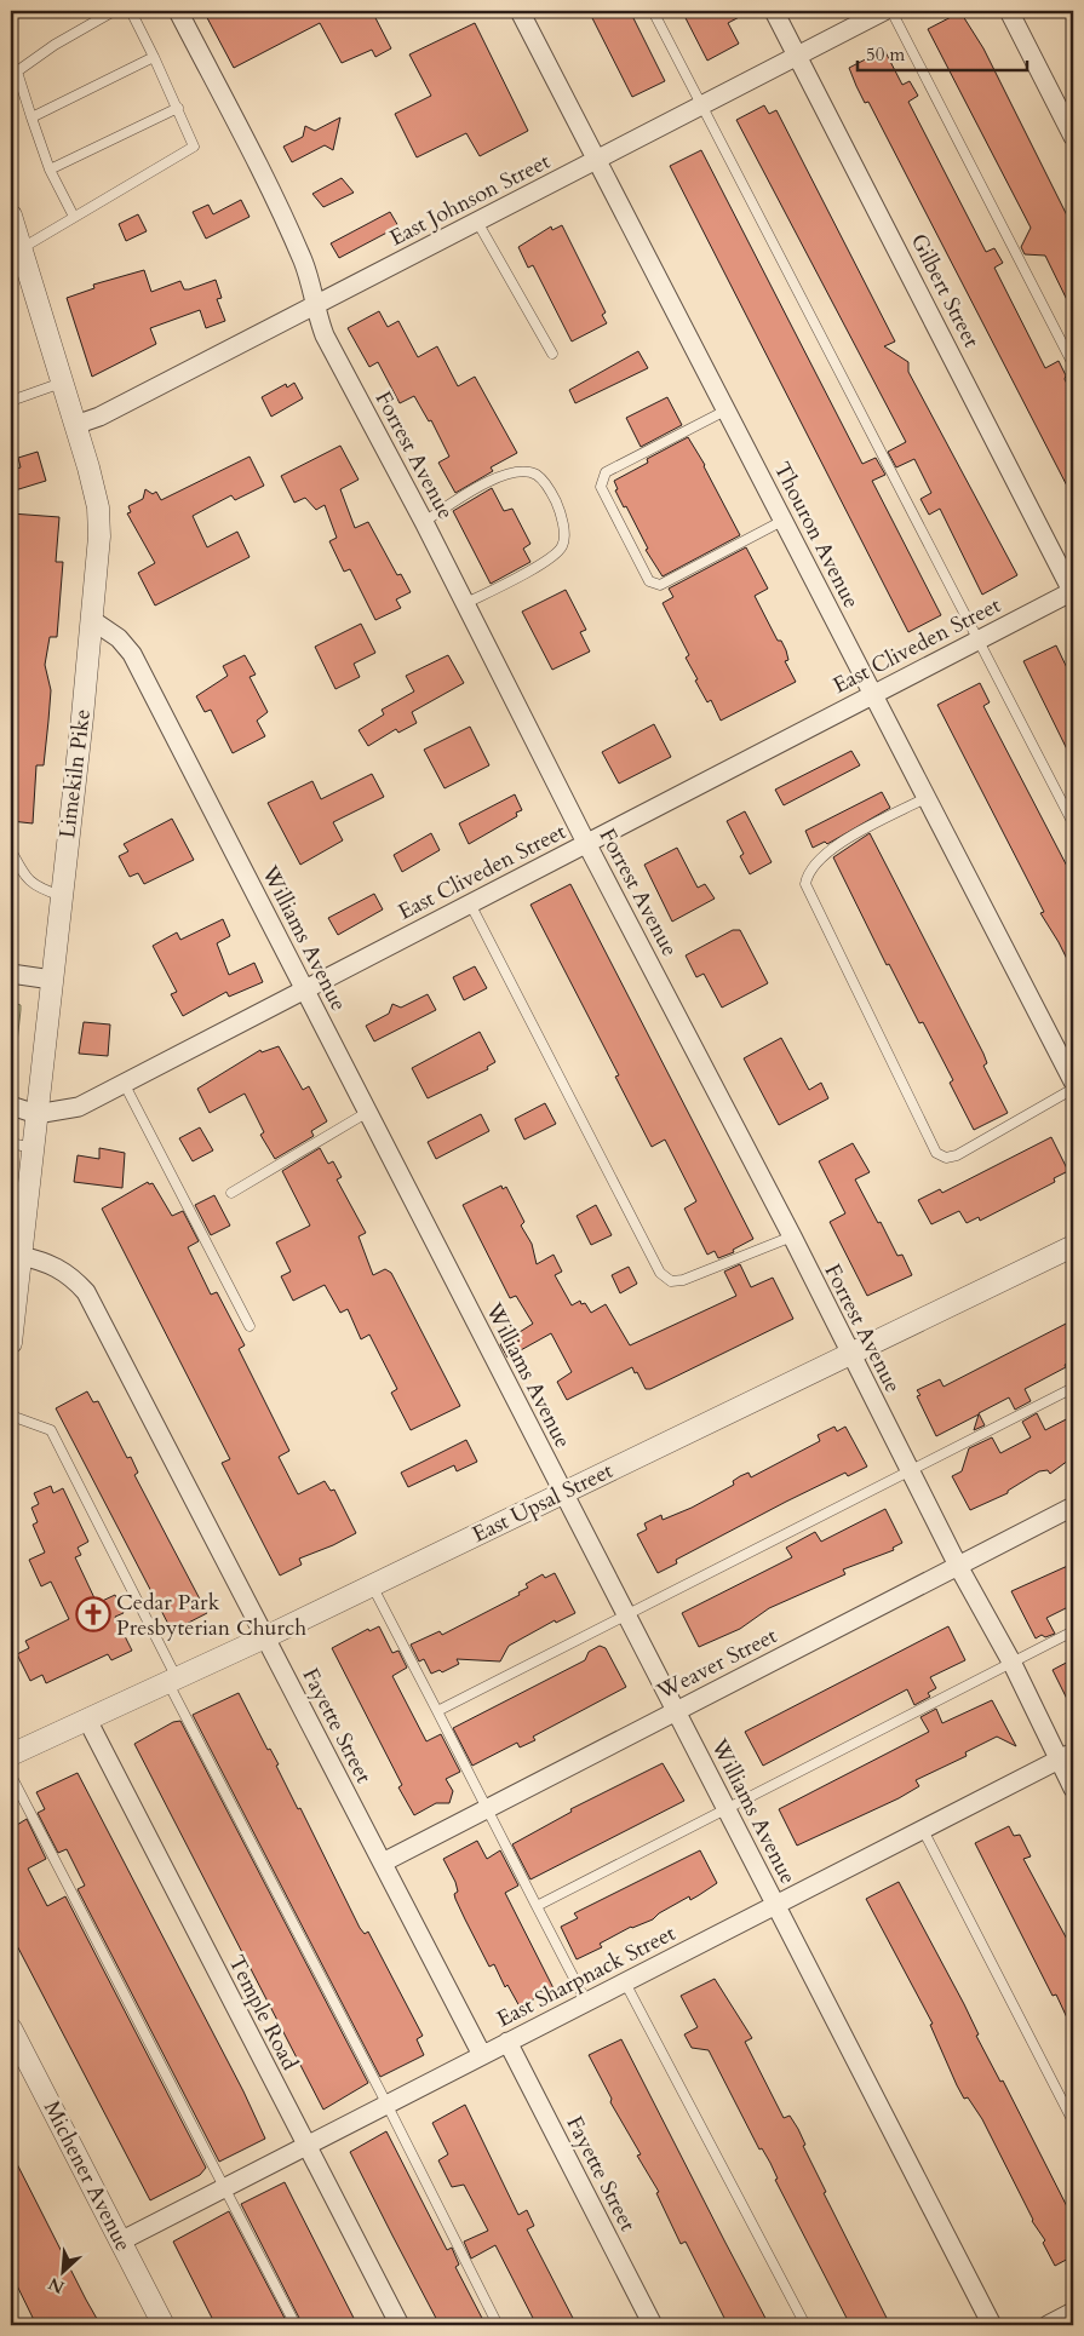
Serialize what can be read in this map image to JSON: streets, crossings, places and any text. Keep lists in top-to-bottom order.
{
  "streets": {
    "street": [
      "East Johnson Street",
      "Gilbert Street",
      "Forrest Avenue",
      "Thouron Avenue",
      "East Cliveden Street",
      "Limekiln Pike",
      "Williams Avenue",
      "East Upsal Street",
      "Weaver Street",
      "Fayette Street",
      "East Sharpnack Street",
      "Temple Road",
      "Michener Avenue"
    ]
  },
  "crossings": [
    ["East Johnson Street", "Gilbert Street"],
    ["East Johnson Street", "Forrest Avenue"],
    ["East Johnson Street", "Thouron Avenue"],
    ["East Johnson Street", "Limekiln Pike"],
    ["Gilbert Street", "East Cliveden Street"],
    ["Forrest Avenue", "East Cliveden Street"],
    ["Forrest Avenue", "East Upsal Street"],
    ["Forrest Avenue", "Weaver Street"],
    ["Forrest Avenue", "East Sharpnack Street"],
    ["Thouron Avenue", "East Cliveden Street"],
    ["East Cliveden Street", "Limekiln Pike"],
    ["East Cliveden Street", "Williams Avenue"],
    ["Limekiln Pike", "Williams Avenue"],
    ["Limekiln Pike", "Fayette Street"],
    ["Williams Avenue", "East Upsal Street"],
    ["Williams Avenue", "Weaver Street"],
    ["Williams Avenue", "East Sharpnack Street"],
    ["East Upsal Street", "Fayette Street"],
    ["East Upsal Street", "Temple Road"],
    ["Weaver Street", "Fayette Street"],
    ["Fayette Street", "East Sharpnack Street"],
    ["East Sharpnack Street", "Temple Road"],
    ["East Sharpnack Street", "Michener Avenue"]
  ],
  "places": {
    "church": ["Cedar Park Presbyterian Church"]
  },
  "scale_bar": "50 m",
  "north": "bottom left"
}
